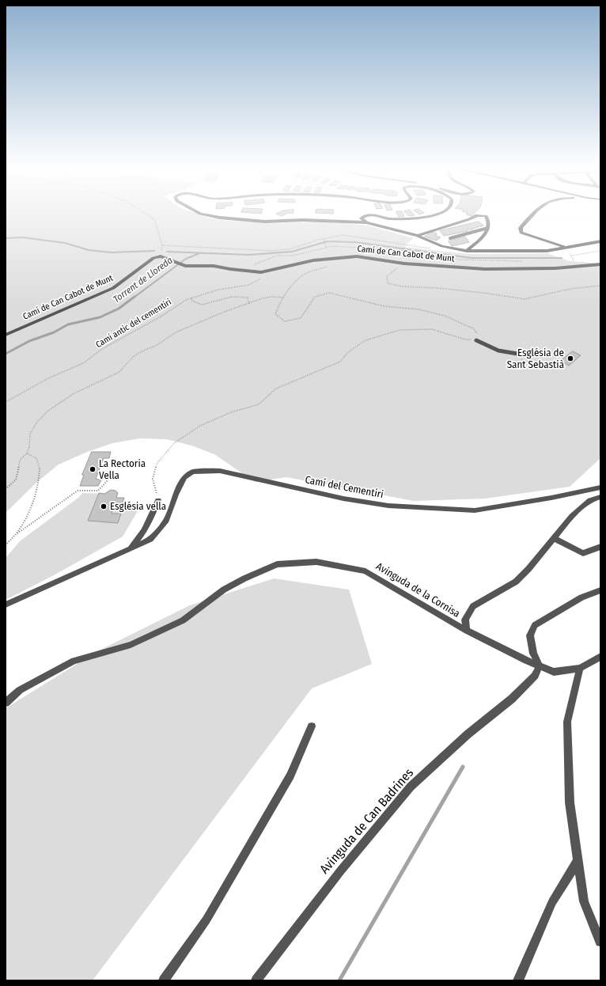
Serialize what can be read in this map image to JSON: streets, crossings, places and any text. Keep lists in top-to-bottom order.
{
  "streets": {
    "street": [
      "Camí de Can Cabot de Munt",
      "Camí del Cementiri",
      "Avinguda de la Cornisa",
      "Avinguda de Can Badrines"
    ],
    "path": ["Camí antic del cementiri"]
  },
  "crossings": [
    ["Camí de Can Cabot de Munt", "Camí antic del cementiri"],
    ["Avinguda de la Cornisa", "Avinguda de Can Badrines"]
  ],
  "water": ["Torrent de Lloreda"],
  "places": ["Església de Sant Sebastià", "La Rectoria Vella", "Església vella"]
}
